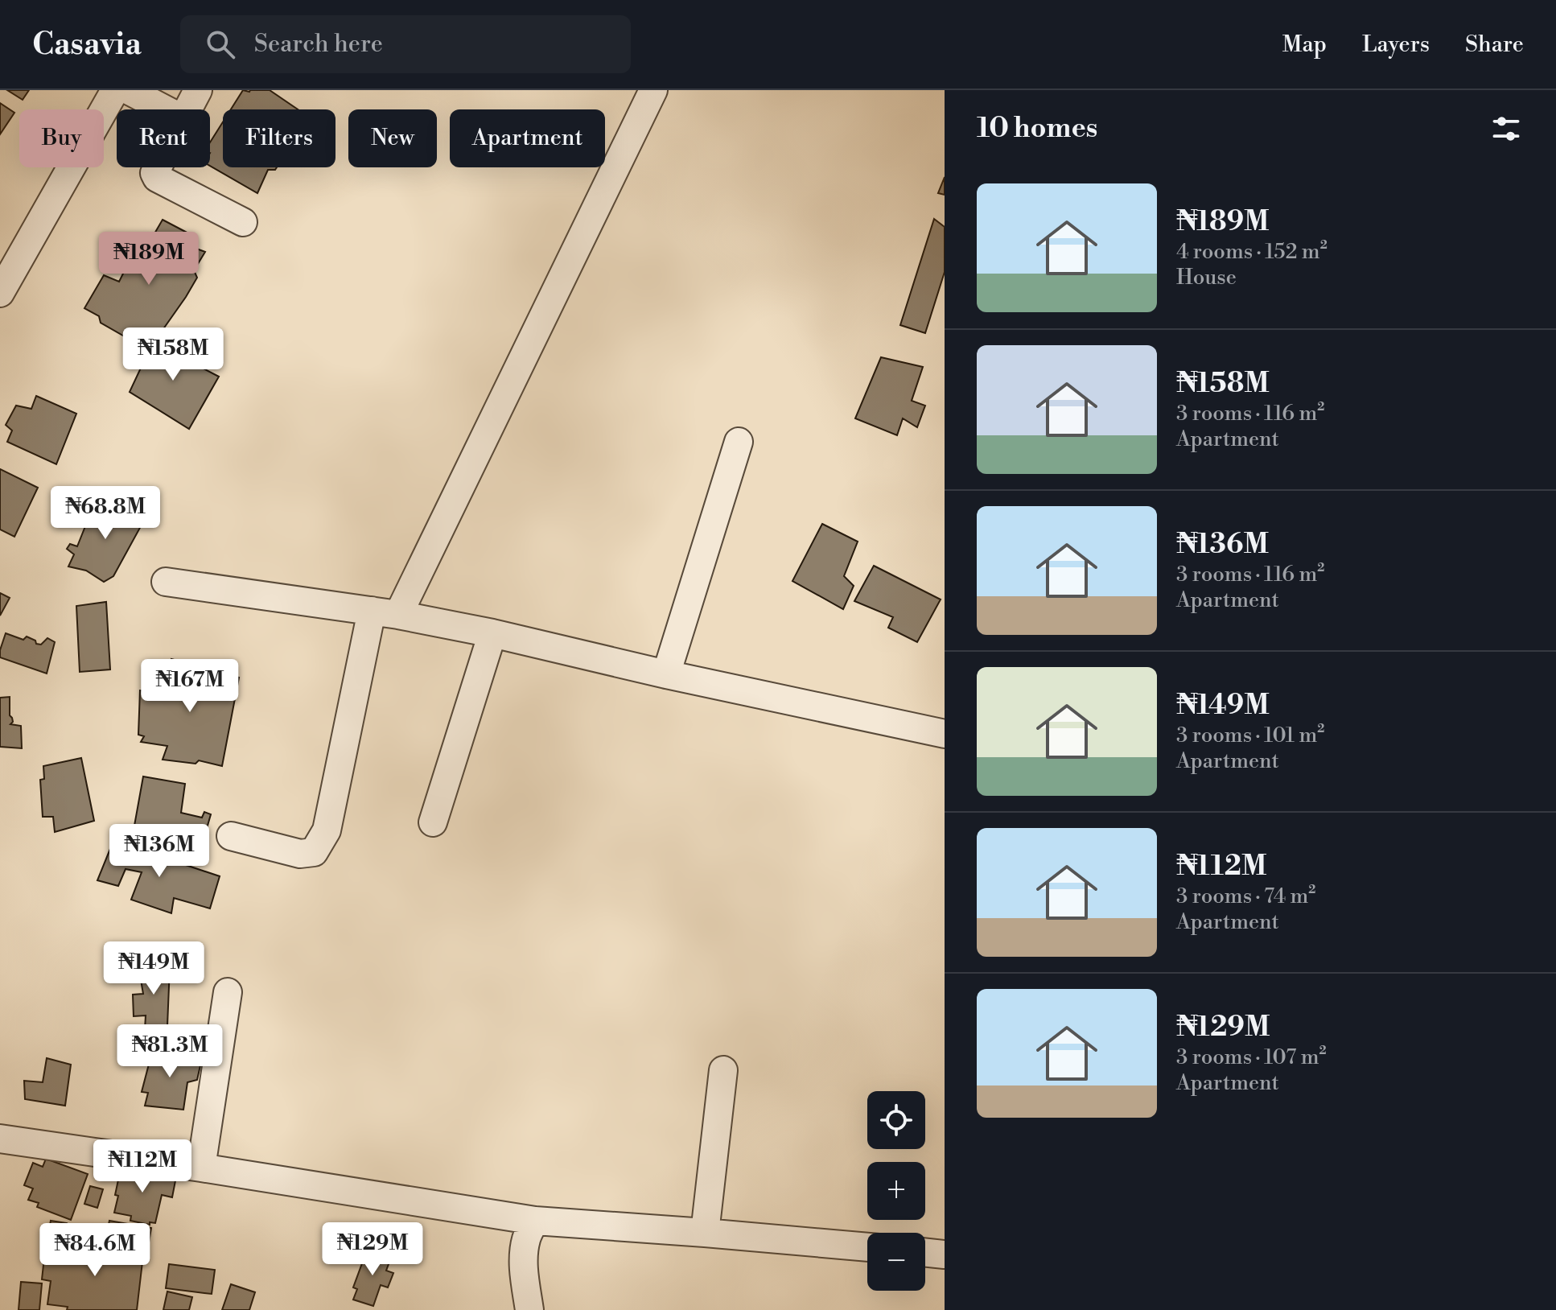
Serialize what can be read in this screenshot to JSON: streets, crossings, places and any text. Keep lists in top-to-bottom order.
{
  "page": {
    "header": "Casavia",
    "search": "Search here",
    "nav": ["Map", "Layers", "Share"],
    "heading": "10 homes",
    "chip": [
      "Buy",
      "Rent",
      "Filters",
      "New",
      "Apartment"
    ],
    "list": [
      {
        "name": "₦189M",
        "note": "4 rooms · 152 m² · House"
      },
      {
        "name": "₦158M",
        "note": "3 rooms · 116 m² · Apartment"
      },
      {
        "name": "₦136M",
        "note": "3 rooms · 116 m² · Apartment"
      },
      {
        "name": "₦149M",
        "note": "3 rooms · 101 m² · Apartment"
      },
      {
        "name": "₦112M",
        "note": "3 rooms · 74 m² · Apartment"
      },
      {
        "name": "₦129M",
        "note": "3 rooms · 107 m² · Apartment"
      }
    ],
    "price": [
      "₦189M",
      "₦158M",
      "₦68.8M",
      "₦167M",
      "₦136M",
      "₦149M",
      "₦81.3M",
      "₦112M",
      "₦129M",
      "₦84.6M"
    ],
    "map_buttons": ["+", "−"]
  }
}
